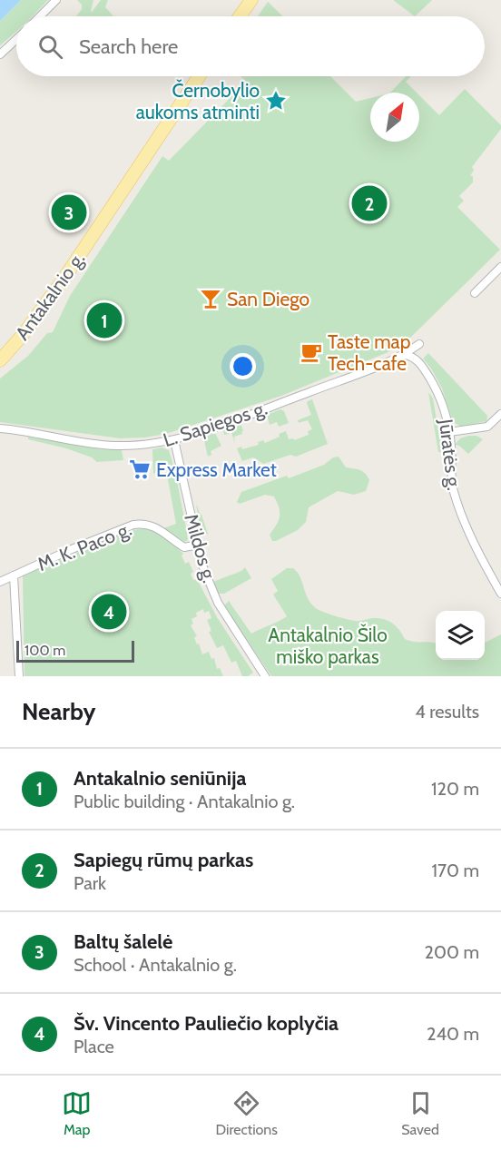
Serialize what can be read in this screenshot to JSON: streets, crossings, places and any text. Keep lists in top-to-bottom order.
{
  "streets": {
    "main road": ["Antakalnio g."],
    "street": [
      "L. Sapiegos g.",
      "Jūratės g.",
      "M. K. Paco g.",
      "Mildos g."
    ]
  },
  "crossings": [
    ["L. Sapiegos g.", "Jūratės g."],
    ["L. Sapiegos g.", "Mildos g."],
    ["M. K. Paco g.", "Mildos g."]
  ],
  "parks": ["Antakalnio Šilo miško parkas"],
  "places": {
    "place": ["Černobylio aukoms atminti"],
    "bar": ["San Diego"],
    "cafe": ["Taste map Tech-cafe"],
    "supermarket": ["Express Market"]
  },
  "scale_bar": "100 m",
  "north": "top right",
  "page": {
    "search": "Search here",
    "pins": [
      "2",
      "3",
      "1",
      "4"
    ],
    "scale": "100 m",
    "heading": ["Nearby", "4 results"],
    "list": [
      {
        "mark": "1",
        "name": "Antakalnio seniūnija",
        "note": "Public building · Antakalnio g.",
        "value": "120 m"
      },
      {
        "mark": "2",
        "name": "Sapiegų rūmų parkas",
        "note": "Park",
        "value": "170 m"
      },
      {
        "mark": "3",
        "name": "Baltų šalelė",
        "note": "School · Antakalnio g.",
        "value": "200 m"
      },
      {
        "mark": "4",
        "name": "Šv. Vincento Pauliečio koplyčia",
        "note": "Place",
        "value": "240 m"
      }
    ],
    "nav": ["Map", "Directions", "Saved"]
  }
}
